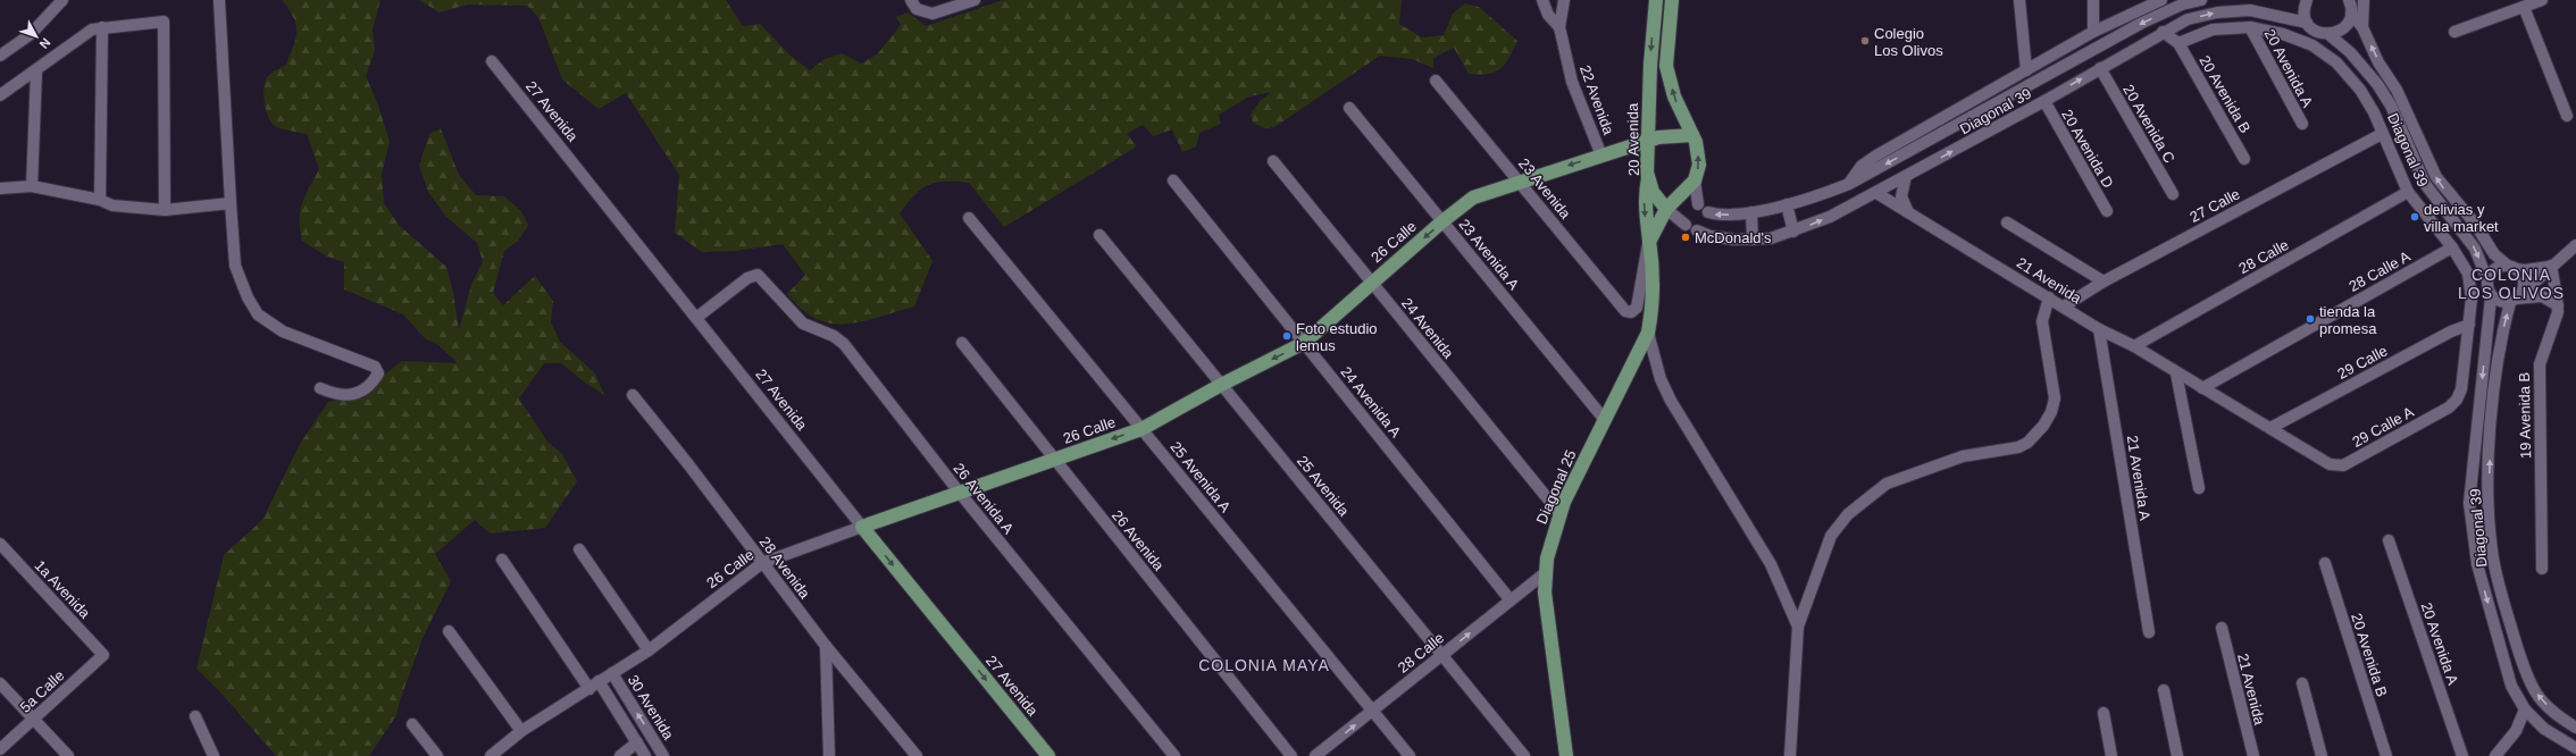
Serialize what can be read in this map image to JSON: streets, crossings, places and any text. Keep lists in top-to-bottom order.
{
  "streets": {
    "main road": [
      "27 Avenida",
      "20 Avenida",
      "26 Calle",
      "Diagonal 25"
    ],
    "street": [
      "20 Avenida A",
      "20 Avenida B",
      "22 Avenida",
      "Diagonal 39",
      "20 Avenida C",
      "20 Avenida D",
      "23 Avenida",
      "27 Calle",
      "23 Avenida A",
      "28 Calle",
      "28 Calle A",
      "21 Avenida",
      "24 Avenida",
      "29 Calle",
      "24 Avenida A",
      "19 Avenida B",
      "29 Calle A",
      "25 Avenida A",
      "21 Avenida A",
      "25 Avenida",
      "26 Avenida A",
      "26 Avenida",
      "28 Avenida",
      "1a Avenida",
      "5a Calle",
      "30 Avenida"
    ]
  },
  "crossings": [
    ["20 Avenida A", "Diagonal 39"],
    ["20 Avenida B", "Diagonal 39"],
    ["22 Avenida", "26 Calle"],
    ["27 Avenida", "26 Calle"],
    ["27 Avenida", "26 Avenida A"],
    ["Diagonal 39", "20 Avenida C"],
    ["Diagonal 39", "20 Avenida D"],
    ["Diagonal 39", "27 Calle"],
    ["Diagonal 39", "28 Calle"],
    ["Diagonal 39", "28 Calle A"],
    ["Diagonal 39", "21 Avenida"],
    ["Diagonal 39", "29 Calle"],
    ["Diagonal 39", "29 Calle A"],
    ["20 Avenida", "26 Calle"],
    ["20 Avenida", "Diagonal 25"],
    ["23 Avenida", "26 Calle"],
    ["23 Avenida", "Diagonal 25"],
    ["27 Calle", "21 Avenida"],
    ["26 Calle", "23 Avenida A"],
    ["26 Calle", "24 Avenida"],
    ["26 Calle", "24 Avenida A"],
    ["26 Calle", "25 Avenida A"],
    ["26 Calle", "25 Avenida"],
    ["26 Calle", "26 Avenida A"],
    ["26 Calle", "26 Avenida"],
    ["26 Calle", "28 Avenida"],
    ["26 Calle", "30 Avenida"],
    ["23 Avenida A", "Diagonal 25"],
    ["28 Calle", "21 Avenida"],
    ["28 Calle", "24 Avenida A"],
    ["28 Calle", "25 Avenida A"],
    ["28 Calle", "25 Avenida"],
    ["28 Calle", "Diagonal 25"],
    ["28 Calle A", "21 Avenida"],
    ["21 Avenida", "29 Calle"],
    ["21 Avenida", "29 Calle A"],
    ["21 Avenida", "21 Avenida A"],
    ["24 Avenida", "Diagonal 25"],
    ["1a Avenida", "5a Calle"]
  ],
  "districts": ["COLONIA LOS OLIVOS", "COLONIA MAYA"],
  "places": [
    "Colegio Los Olivos",
    "delivias y villa market",
    "McDonald's",
    "tienda la promesa",
    "Foto estudio lemus"
  ],
  "north": "bottom right"
}
